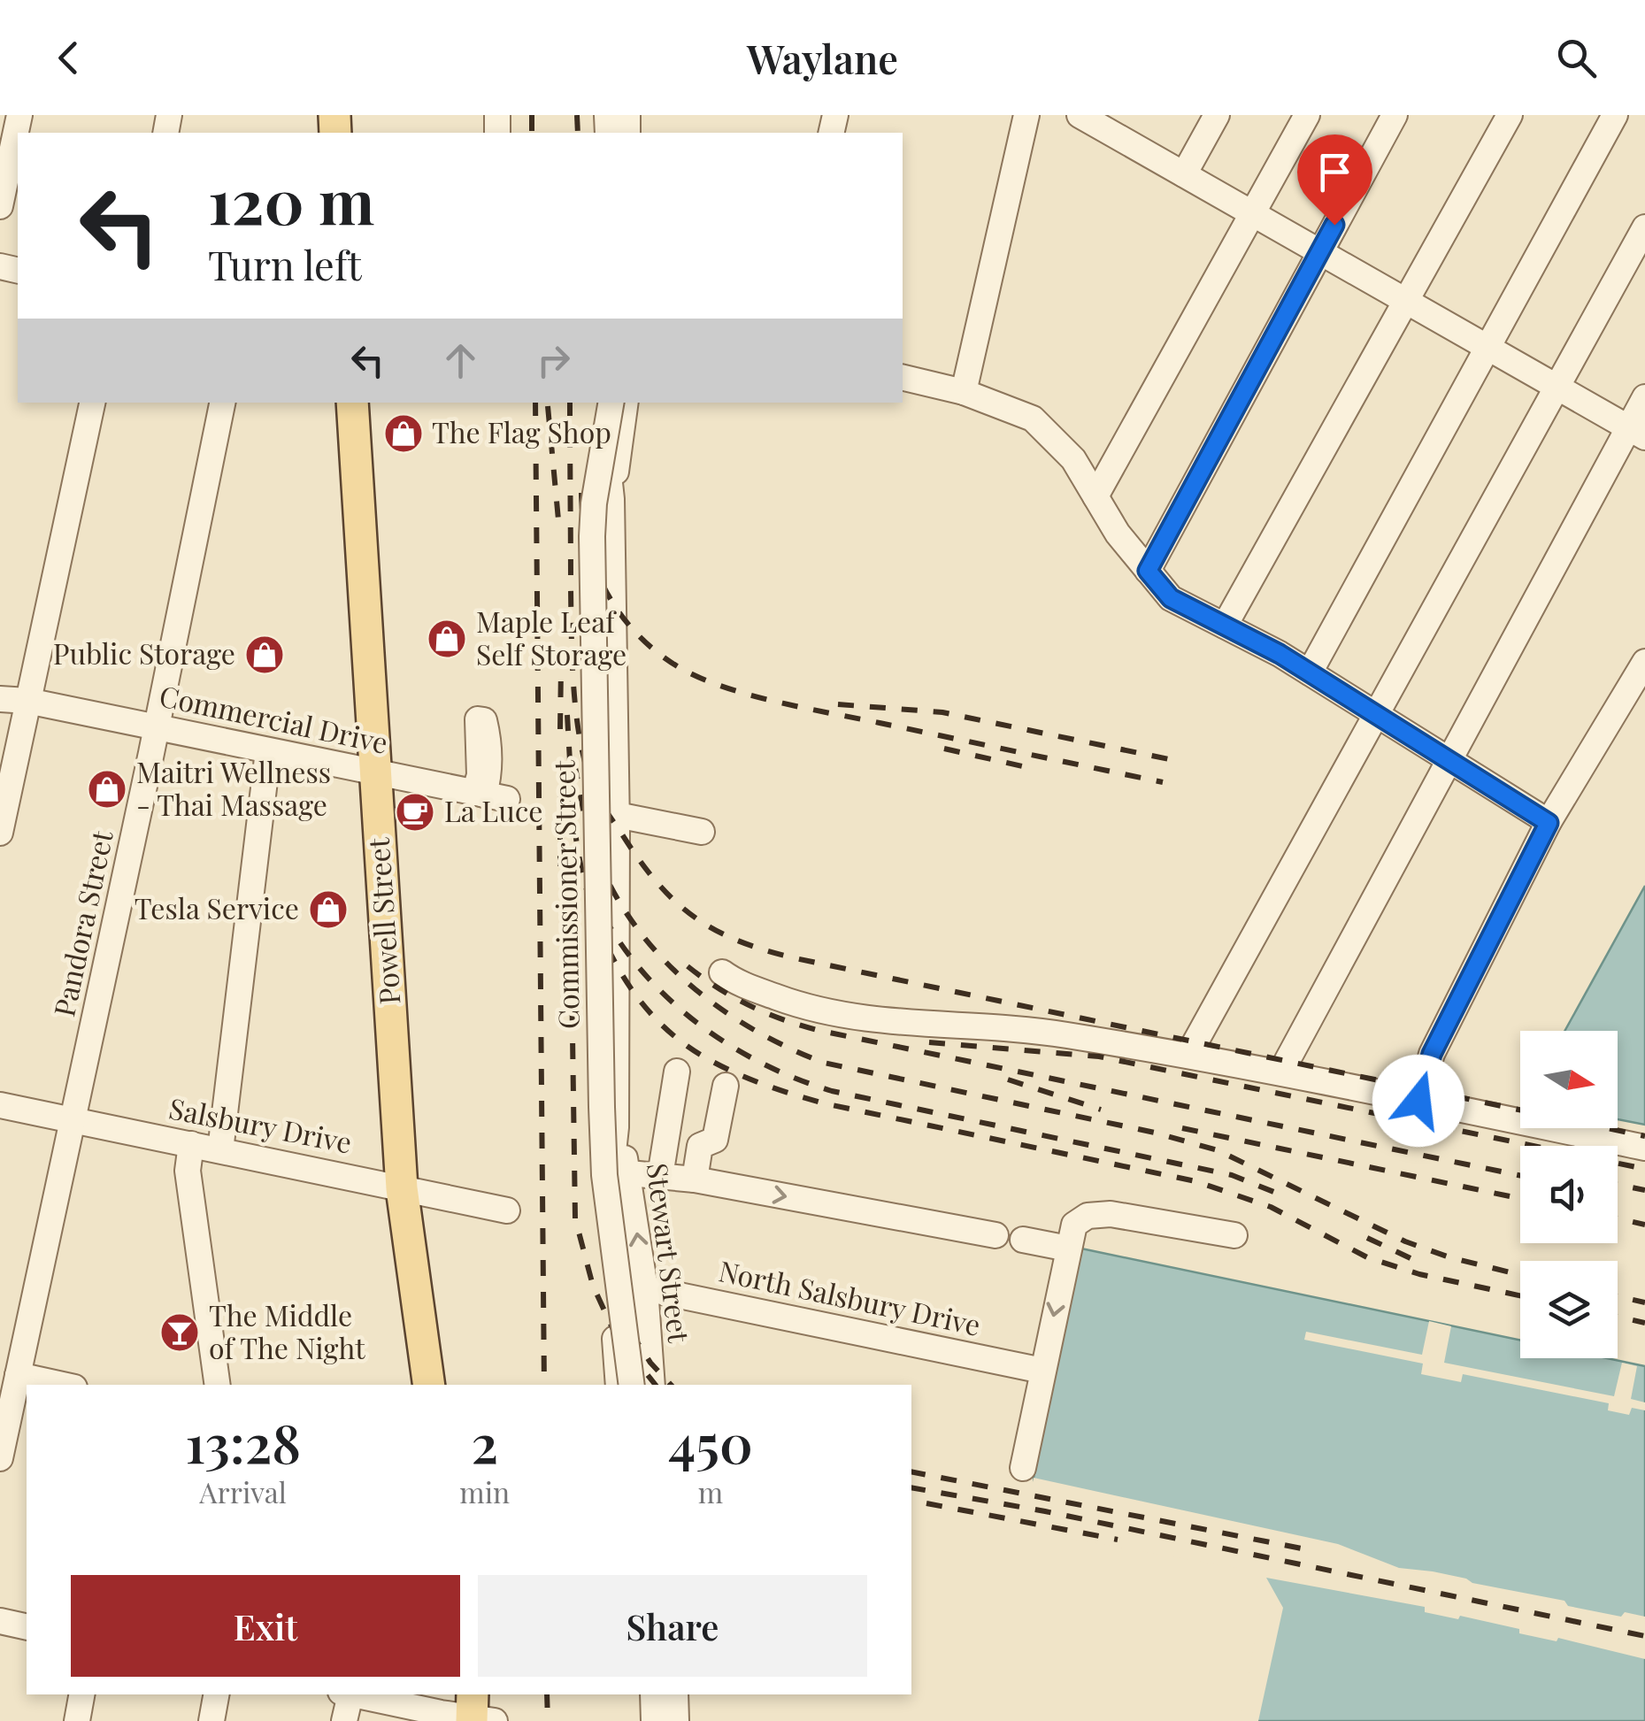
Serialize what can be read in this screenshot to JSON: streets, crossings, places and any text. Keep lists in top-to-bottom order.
{
  "streets": {
    "main road": ["Powell Street"],
    "street": [
      "Commercial Drive",
      "Commissioner Street",
      "Pandora Street",
      "Salsbury Drive",
      "Stewart Street",
      "North Salsbury Drive"
    ]
  },
  "crossings": [
    ["Commercial Drive", "Powell Street"],
    ["Commercial Drive", "Pandora Street"],
    ["Powell Street", "Salsbury Drive"],
    ["Pandora Street", "Salsbury Drive"],
    ["Stewart Street", "North Salsbury Drive"]
  ],
  "places": {
    "shop": [
      "The Flag Shop",
      "Maple Leaf Self Storage",
      "Public Storage",
      "Maitri Wellness - Thai Massage",
      "Tesla Service"
    ],
    "cafe": ["La Luce"],
    "bar": ["The Middle of The Night"]
  },
  "north": "right",
  "page": {
    "header": "Waylane",
    "turn": ["120 m", "Turn left"],
    "eta": [
      "13:28",
      "Arrival",
      "2",
      "min",
      "450",
      "m"
    ],
    "buttons": ["Exit", "Share"]
  }
}
